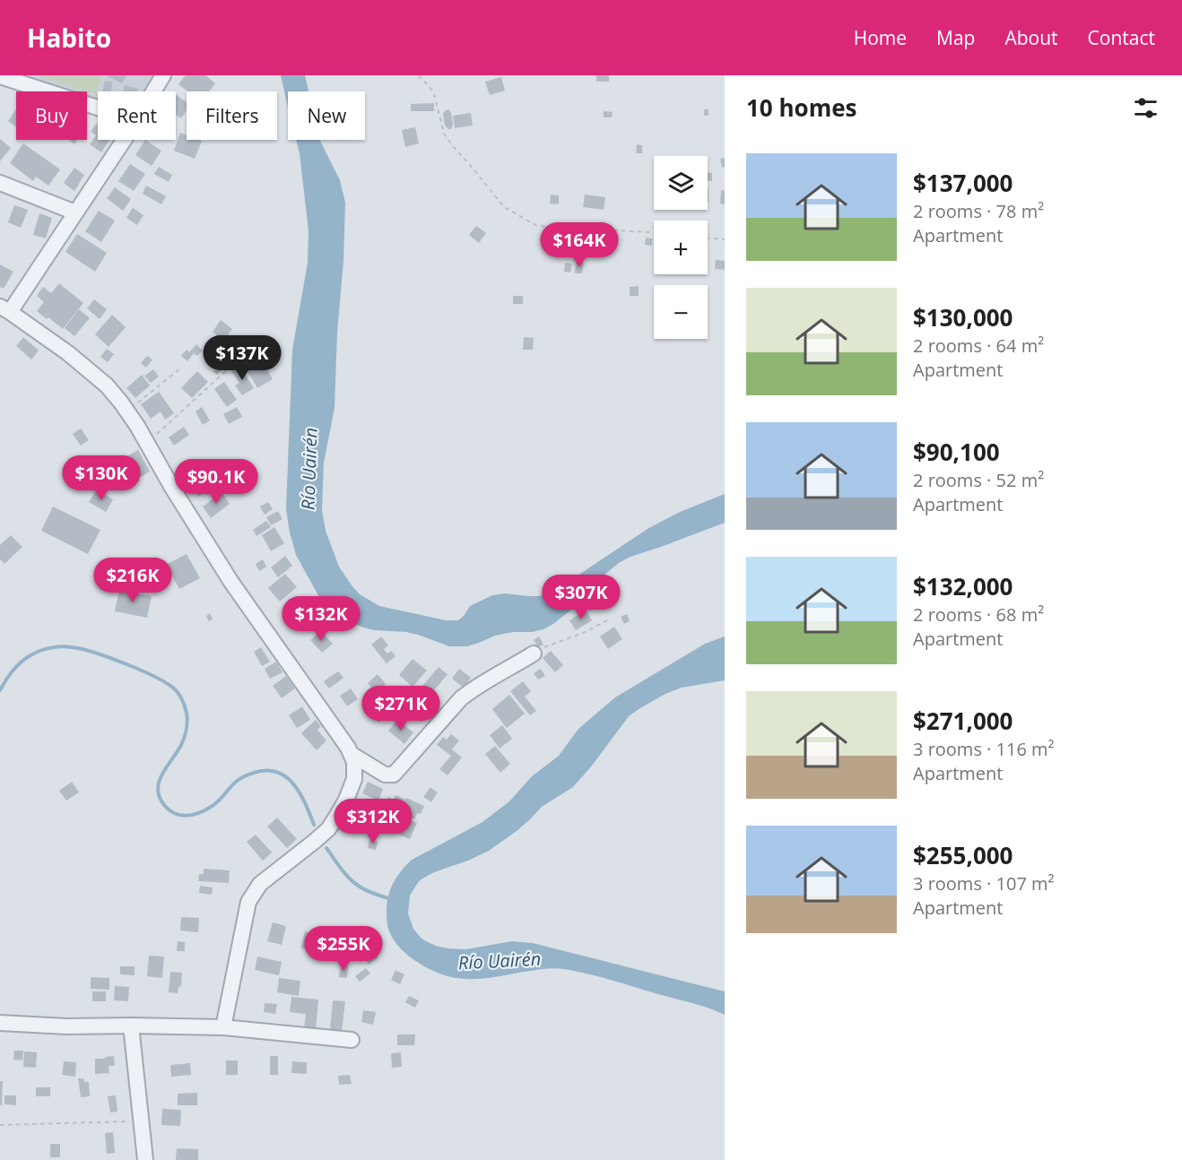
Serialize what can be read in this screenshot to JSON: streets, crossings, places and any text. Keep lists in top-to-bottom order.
{
  "water": ["Río Uairén"],
  "page": {
    "header": "Habito",
    "nav": [
      "Home",
      "Map",
      "About",
      "Contact"
    ],
    "heading": "10 homes",
    "chip": [
      "Buy",
      "Rent",
      "Filters",
      "New"
    ],
    "list": [
      {
        "name": "$137,000",
        "note": "2 rooms · 78 m² · Apartment"
      },
      {
        "name": "$130,000",
        "note": "2 rooms · 64 m² · Apartment"
      },
      {
        "name": "$90,100",
        "note": "2 rooms · 52 m² · Apartment"
      },
      {
        "name": "$132,000",
        "note": "2 rooms · 68 m² · Apartment"
      },
      {
        "name": "$271,000",
        "note": "3 rooms · 116 m² · Apartment"
      },
      {
        "name": "$255,000",
        "note": "3 rooms · 107 m² · Apartment"
      }
    ],
    "map_buttons": ["+", "−"],
    "price": [
      "$164K",
      "$137K",
      "$130K",
      "$90.1K",
      "$216K",
      "$307K",
      "$132K",
      "$271K",
      "$312K",
      "$255K"
    ]
  }
}
